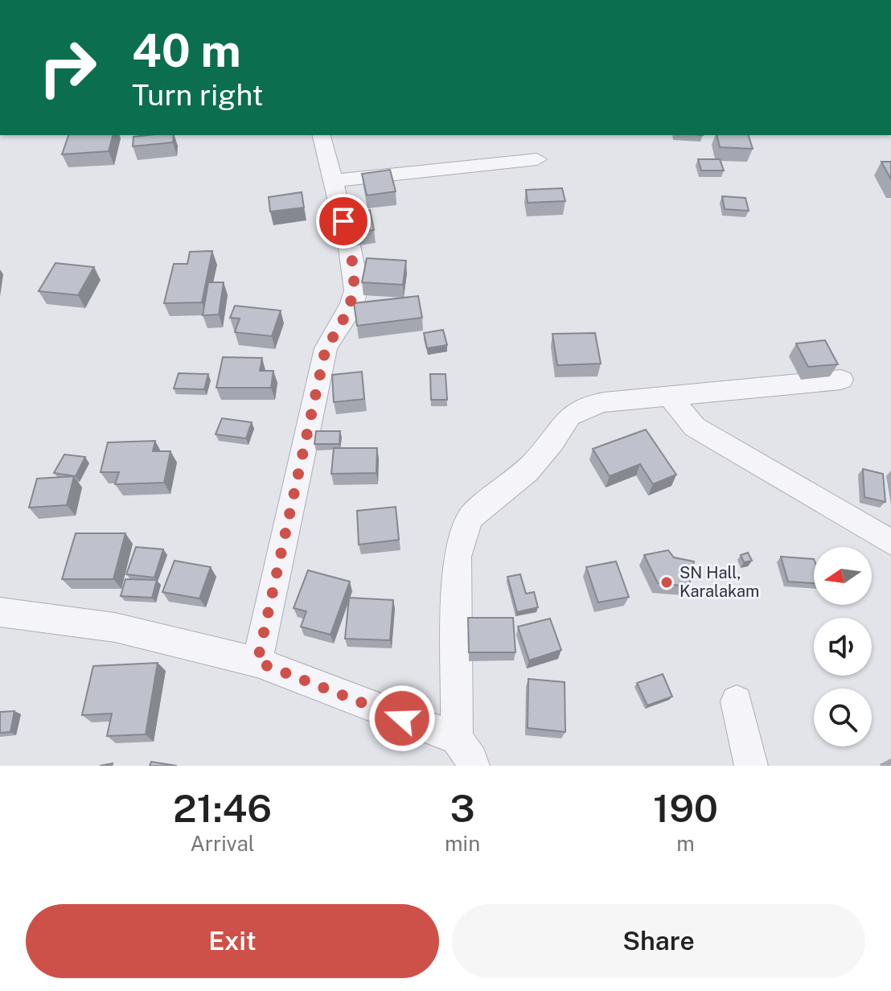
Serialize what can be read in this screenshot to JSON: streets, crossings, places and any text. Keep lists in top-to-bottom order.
{
  "places": ["SN Hall, Karalakam"],
  "north": "left",
  "page": {
    "turn": ["40 m", "Turn right"],
    "eta": [
      "21:46",
      "Arrival",
      "3",
      "min",
      "190",
      "m"
    ],
    "buttons": ["Exit", "Share"]
  }
}
